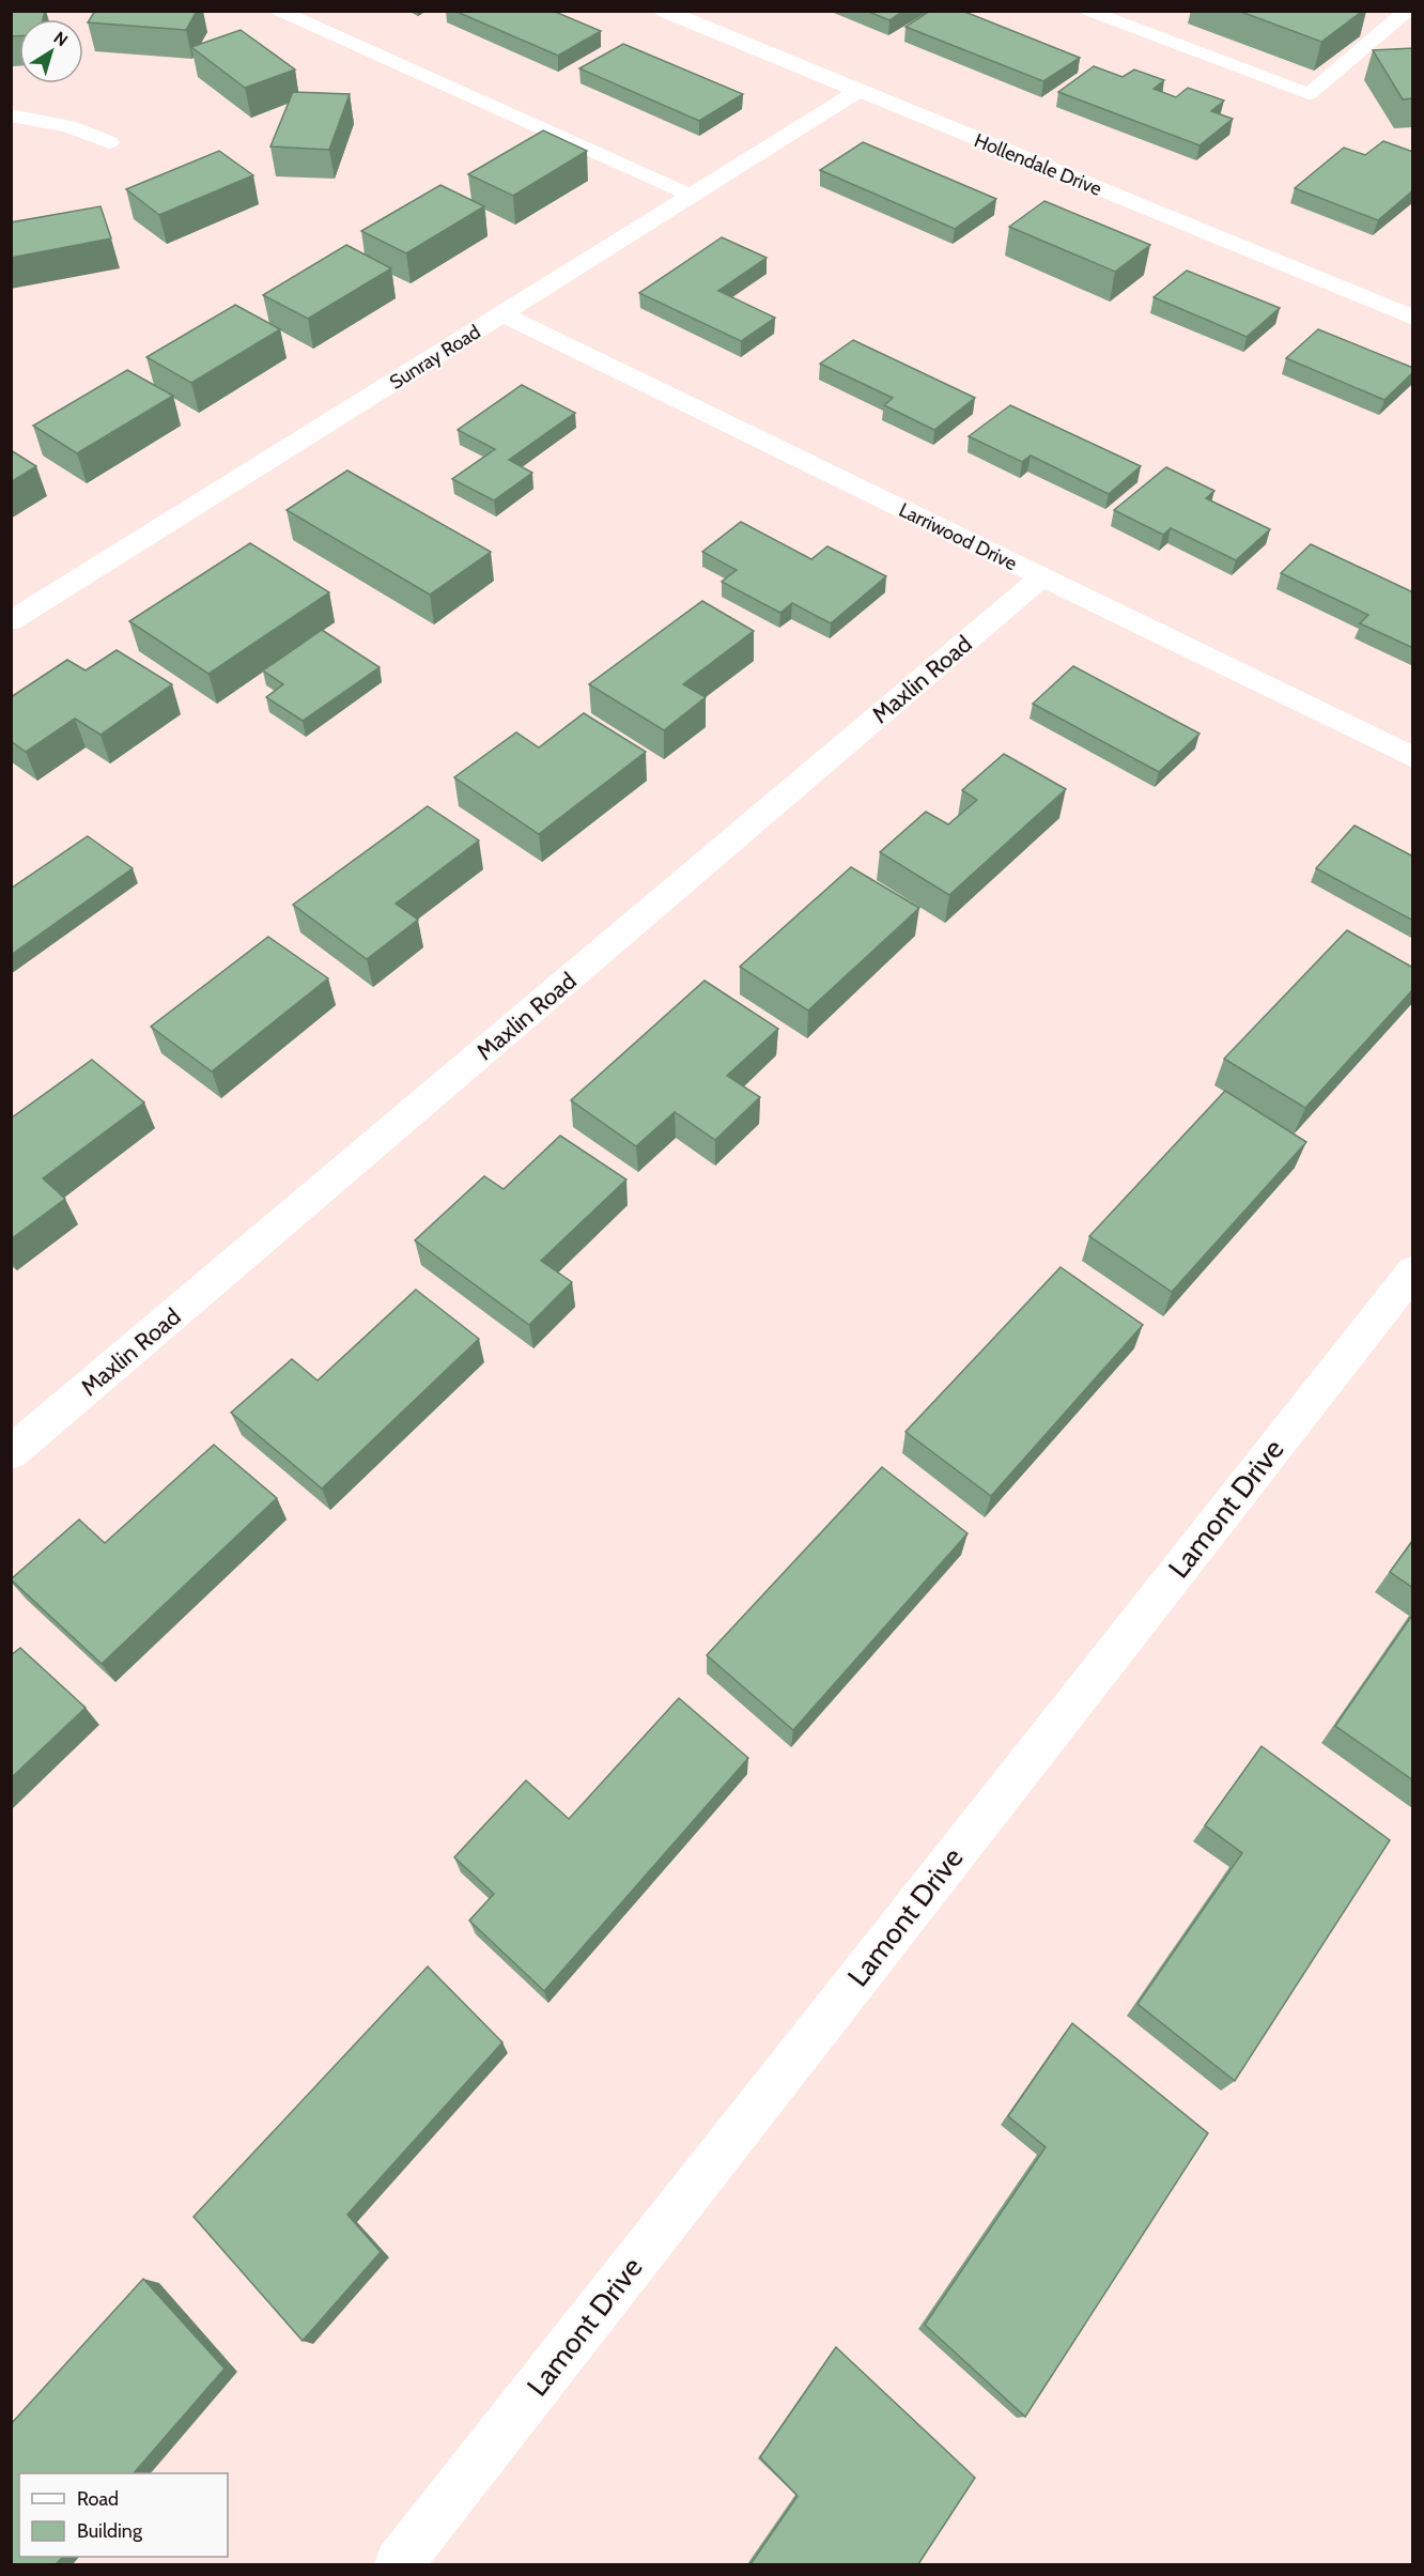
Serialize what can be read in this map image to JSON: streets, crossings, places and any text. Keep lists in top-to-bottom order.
{
  "streets": {
    "street": [
      "Hollendale Drive",
      "Sunray Road",
      "Larriwood Drive",
      "Maxlin Road",
      "Lamont Drive"
    ]
  },
  "crossings": [
    ["Hollendale Drive", "Sunray Road"],
    ["Sunray Road", "Larriwood Drive"],
    ["Larriwood Drive", "Maxlin Road"]
  ],
  "legend": ["Road", "Building"],
  "north": "top right"
}
